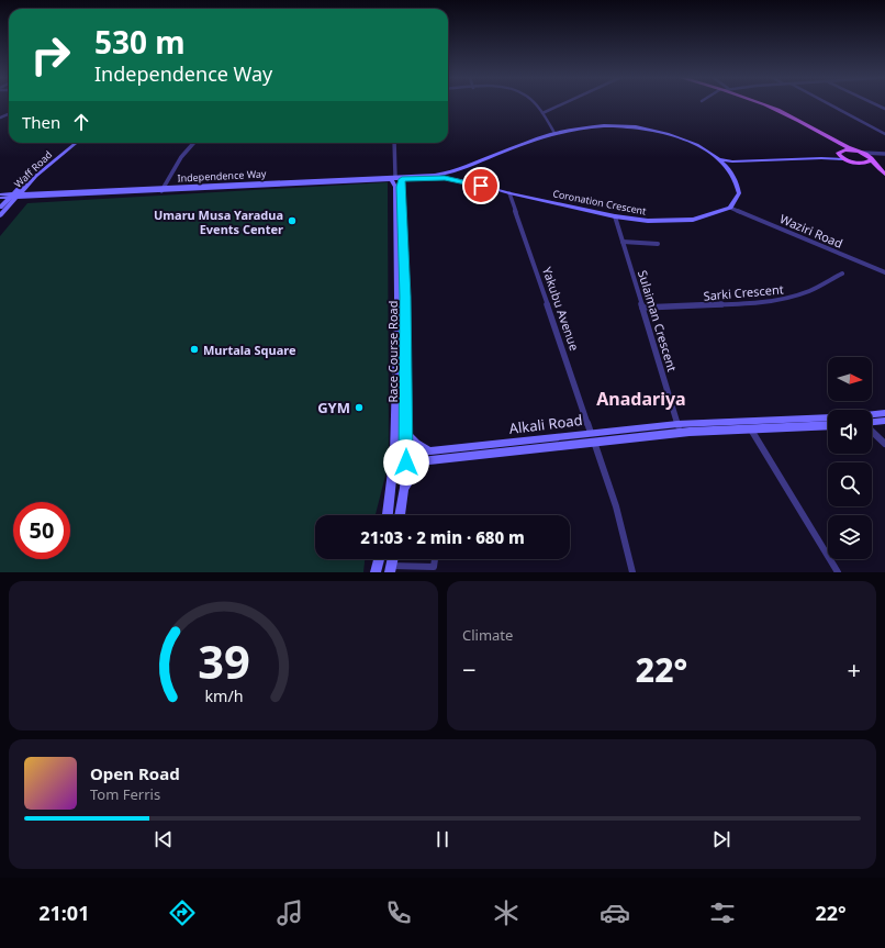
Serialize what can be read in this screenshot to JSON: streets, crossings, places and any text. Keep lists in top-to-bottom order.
{
  "streets": {
    "main road": [
      "Waff Road",
      "Independence Way",
      "Coronation Crescent",
      "Race Course Road",
      "Alkali Road"
    ],
    "street": [
      "Waziri Road",
      "Sarki Crescent",
      "Yakubu Avenue",
      "Sulaiman Crescent"
    ]
  },
  "crossings": [
    ["Waff Road", "Independence Way"],
    ["Independence Way", "Coronation Crescent"],
    ["Independence Way", "Race Course Road"],
    ["Coronation Crescent", "Waziri Road"],
    ["Coronation Crescent", "Yakubu Avenue"],
    ["Coronation Crescent", "Sulaiman Crescent"],
    ["Sarki Crescent", "Sulaiman Crescent"],
    ["Yakubu Avenue", "Alkali Road"],
    ["Sulaiman Crescent", "Alkali Road"],
    ["Race Course Road", "Alkali Road"]
  ],
  "districts": ["Anadariya"],
  "places": ["Umaru Musa Yaradua Events Center", "Murtala Square", "GYM"],
  "north": "right",
  "page": {
    "turn": ["530 m", "Independence Way"],
    "then": "Then",
    "limit": "50",
    "trip": "21:03 · 2 min · 680 m",
    "tile": "Climate",
    "heat": ["−", "22°", "+"],
    "song": ["Open Road", "Tom Ferris"],
    "tabs": ["21:01", "22°"],
    "gauge": ["39", "km/h"]
  }
}
